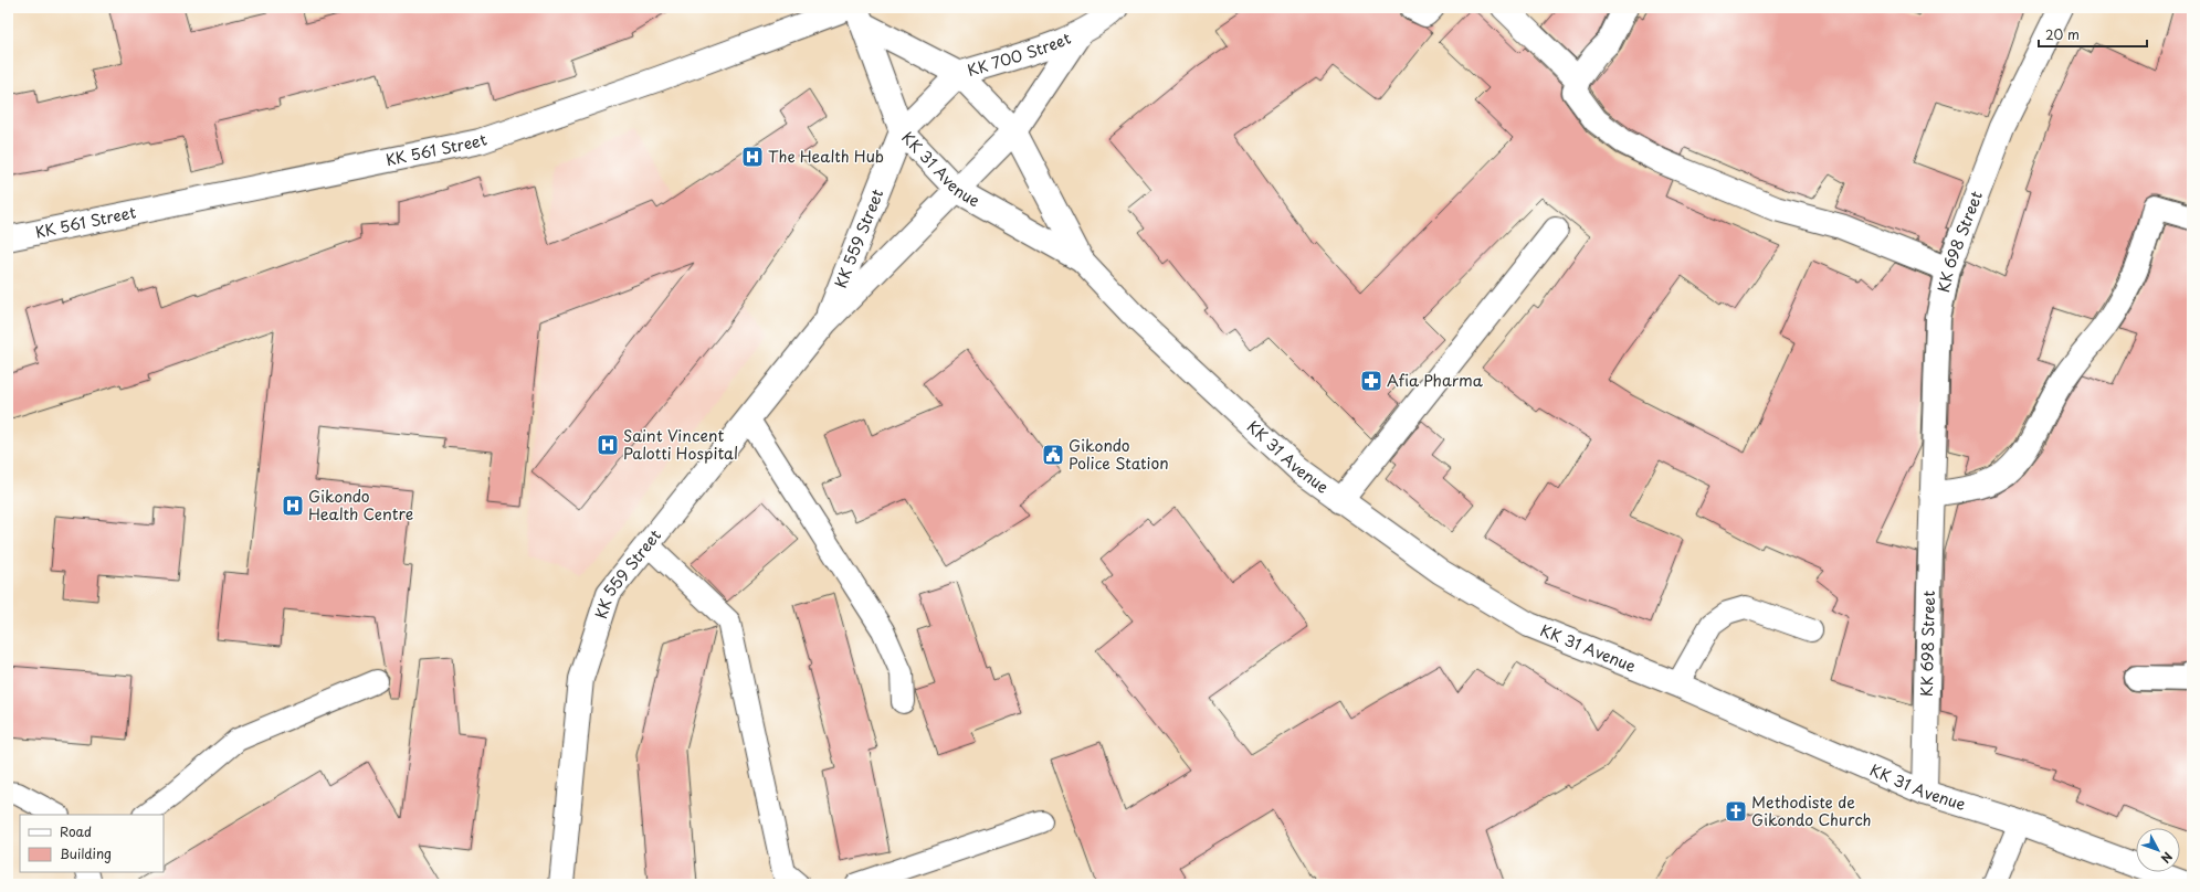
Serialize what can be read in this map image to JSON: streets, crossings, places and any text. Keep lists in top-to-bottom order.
{
  "streets": {
    "street": [
      "KK 700 Street",
      "KK 561 Street",
      "KK 31 Avenue",
      "KK 559 Street",
      "KK 698 Street"
    ]
  },
  "crossings": [
    ["KK 700 Street", "KK 31 Avenue"],
    ["KK 700 Street", "KK 559 Street"],
    ["KK 561 Street", "KK 31 Avenue"],
    ["KK 31 Avenue", "KK 559 Street"],
    ["KK 31 Avenue", "KK 698 Street"]
  ],
  "places": {
    "hospital": ["The Health Hub", "Saint Vincent Palotti Hospital", "Gikondo Health Centre"],
    "pharmacy": ["Afia Pharma"],
    "public building": ["Gikondo Police Station"],
    "church": ["Methodiste de Gikondo Church"]
  },
  "legend": ["Road", "Building"],
  "scale_bar": "20 m",
  "north": "bottom right"
}
